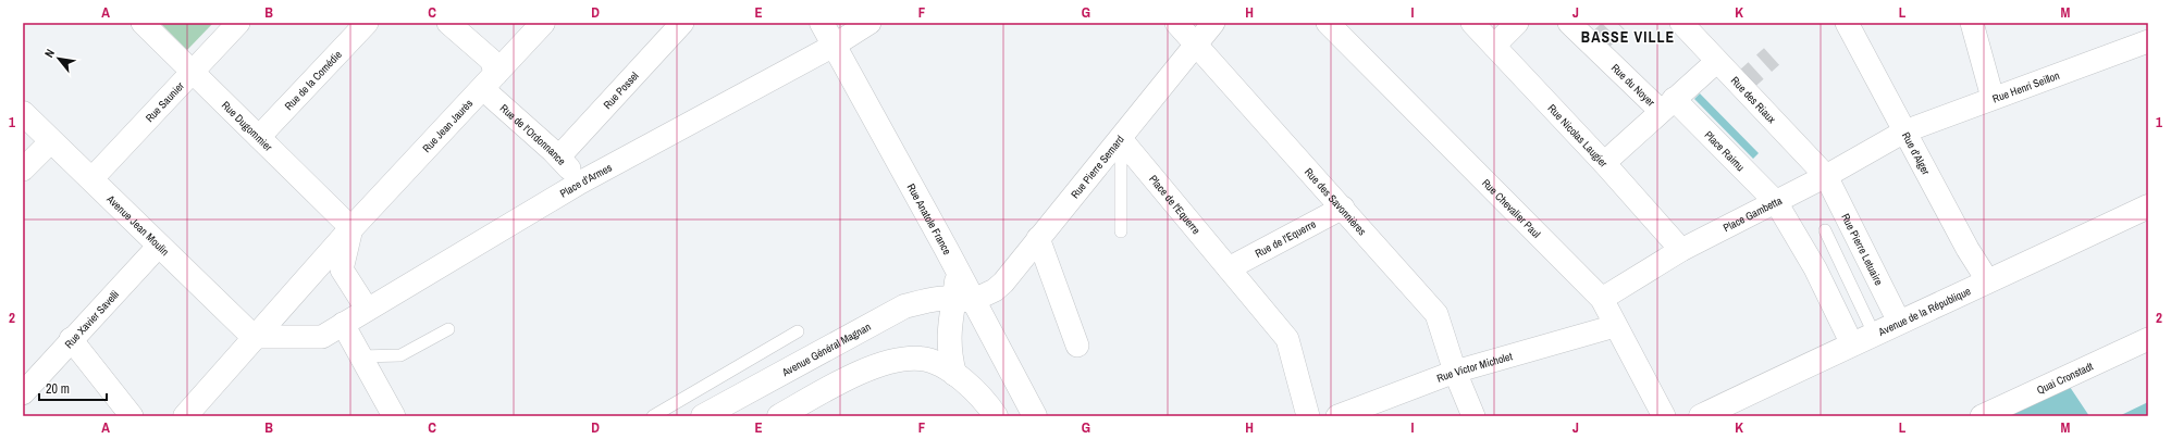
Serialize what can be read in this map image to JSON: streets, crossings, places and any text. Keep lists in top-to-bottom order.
{
  "streets": {
    "street": [
      "Rue de la Comédie",
      "Rue du Noyer",
      "Rue Henri Seillon",
      "Rue Possel",
      "Rue des Riaux",
      "Rue Saunier",
      "Rue Dugommier",
      "Rue Jean Jaurès",
      "Rue de l'Ordonnance",
      "Rue Nicolas Laugier",
      "Place Raimu",
      "Rue d'Alger",
      "Rue Pierre Semard",
      "Place d'Armes",
      "Rue des Savonnières",
      "Place de l'Equerre",
      "Rue Chevalier Paul",
      "Place Gambetta",
      "Rue Anatole France",
      "Avenue Jean Moulin",
      "Rue de l'Equerre",
      "Rue Pierre Letuaire",
      "Avenue de la République",
      "Rue Xavier Savelli",
      "Avenue Général Magnan",
      "Rue Victor Micholet",
      "Quai Cronstadt"
    ]
  },
  "crossings": [
    ["Rue de la Comédie", "Rue Dugommier"],
    ["Rue du Noyer", "Rue Nicolas Laugier"],
    ["Rue du Noyer", "Place Raimu"],
    ["Rue Henri Seillon", "Rue d'Alger"],
    ["Rue Henri Seillon", "Place Gambetta"],
    ["Rue Possel", "Rue de l'Ordonnance"],
    ["Rue des Riaux", "Place Gambetta"],
    ["Rue des Riaux", "Rue Pierre Letuaire"],
    ["Rue Saunier", "Rue Dugommier"],
    ["Rue Saunier", "Avenue Jean Moulin"],
    ["Rue Dugommier", "Rue Jean Jaurès"],
    ["Rue Jean Jaurès", "Rue de l'Ordonnance"],
    ["Rue Jean Jaurès", "Place d'Armes"],
    ["Rue Jean Jaurès", "Avenue Jean Moulin"],
    ["Rue de l'Ordonnance", "Place d'Armes"],
    ["Rue Nicolas Laugier", "Place Gambetta"],
    ["Place Raimu", "Place Gambetta"],
    ["Rue d'Alger", "Place Gambetta"],
    ["Rue d'Alger", "Avenue de la République"],
    ["Rue Pierre Semard", "Rue des Savonnières"],
    ["Rue Pierre Semard", "Place de l'Equerre"],
    ["Rue Pierre Semard", "Rue Anatole France"],
    ["Rue Pierre Semard", "Avenue Général Magnan"],
    ["Place d'Armes", "Rue Anatole France"],
    ["Place d'Armes", "Avenue Jean Moulin"],
    ["Rue des Savonnières", "Rue de l'Equerre"],
    ["Rue des Savonnières", "Rue Victor Micholet"],
    ["Place de l'Equerre", "Rue de l'Equerre"],
    ["Rue Chevalier Paul", "Place Gambetta"],
    ["Rue Chevalier Paul", "Rue Victor Micholet"],
    ["Place Gambetta", "Rue Pierre Letuaire"],
    ["Rue Anatole France", "Avenue Général Magnan"],
    ["Avenue Jean Moulin", "Rue Xavier Savelli"],
    ["Rue Pierre Letuaire", "Avenue de la République"]
  ],
  "districts": ["BASSE VILLE"],
  "scale_bar": "20 m",
  "north": "top left",
  "grid": {
    "columns": [
      "A",
      "B",
      "C",
      "D",
      "E",
      "F",
      "G",
      "H",
      "I",
      "J",
      "K",
      "L",
      "M"
    ],
    "rows": ["1", "2"]
  }
}
